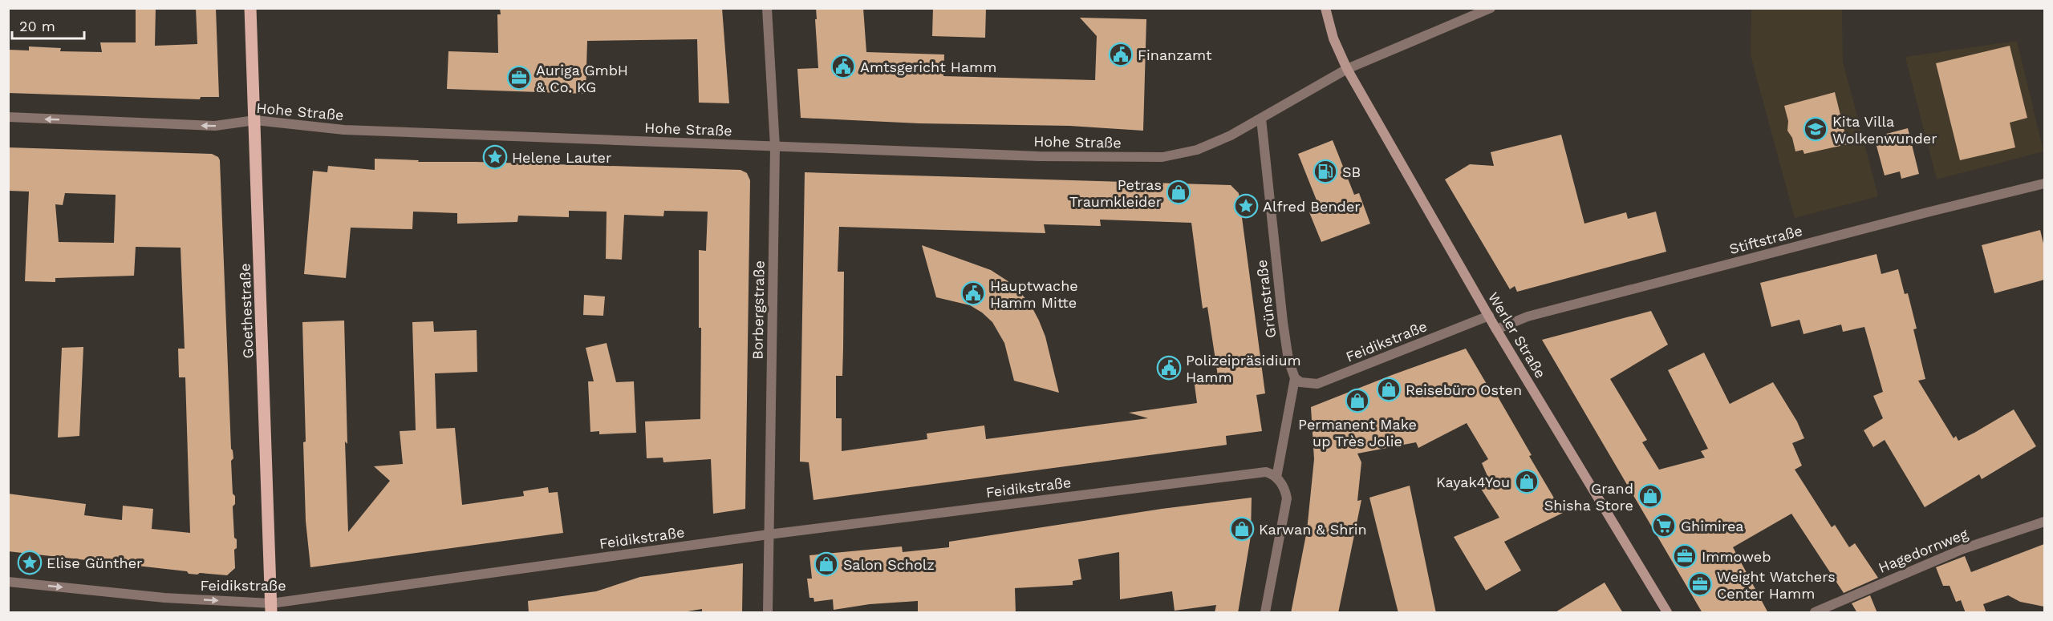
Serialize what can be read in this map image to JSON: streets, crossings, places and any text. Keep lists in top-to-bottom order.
{
  "streets": {
    "main road": ["Goethestraße", "Werler Straße"],
    "street": [
      "Hohe Straße",
      "Stiftstraße",
      "Grünstraße",
      "Borbergstraße",
      "Feidikstraße",
      "Hagedornweg"
    ]
  },
  "crossings": [
    ["Hohe Straße", "Grünstraße"],
    ["Hohe Straße", "Borbergstraße"],
    ["Hohe Straße", "Goethestraße"],
    ["Hohe Straße", "Werler Straße"],
    ["Stiftstraße", "Werler Straße"],
    ["Grünstraße", "Feidikstraße"],
    ["Borbergstraße", "Feidikstraße"],
    ["Goethestraße", "Feidikstraße"],
    ["Werler Straße", "Feidikstraße"]
  ],
  "places": {
    "public building": [
      "Finanzamt",
      "Amtsgericht Hamm",
      "Hauptwache Hamm Mitte",
      "Polizeipräsidium Hamm"
    ],
    "office": ["Auriga GmbH & Co. KG", "Immoweb", "Weight Watchers Center Hamm"],
    "school or university": ["Kita Villa Wolkenwunder"],
    "place": ["Helene Lauter", "Alfred Bender", "Elise Günther"],
    "fuel station": ["SB"],
    "shop": [
      "Petras Traumkleider",
      "Reisebüro Osten",
      "Permanent Make up Très Jolie",
      "Kayak4You",
      "Grand Shisha Store",
      "Karwan & Shrin",
      "Salon Scholz"
    ],
    "supermarket": ["Ghimirea"]
  },
  "scale_bar": "20 m"
}
